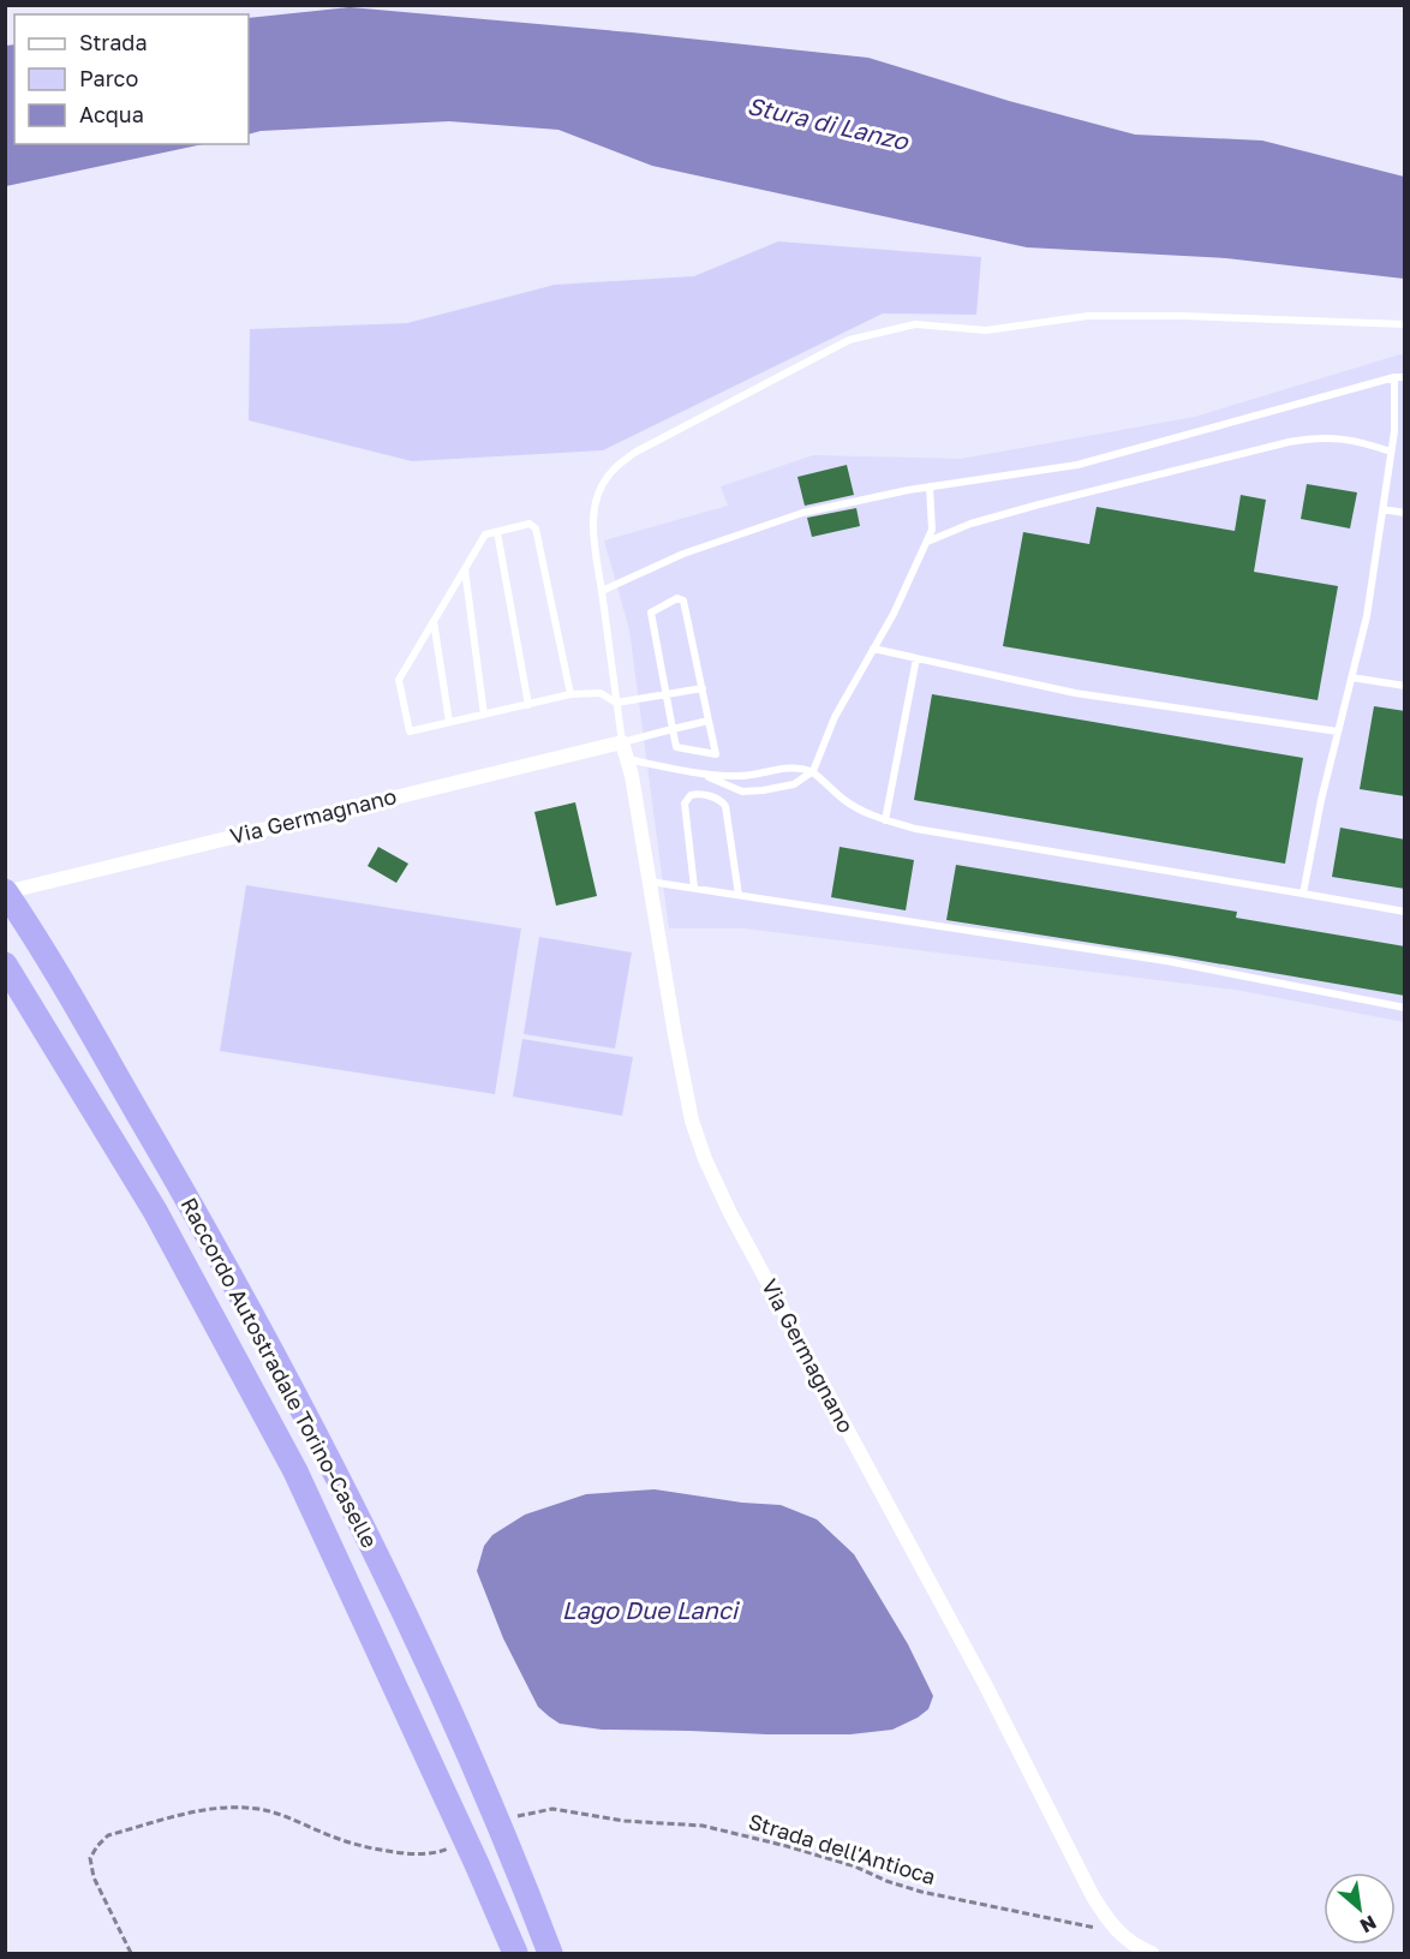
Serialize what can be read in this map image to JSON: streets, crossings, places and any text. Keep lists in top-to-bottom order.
{
  "streets": {
    "highway": ["Raccordo Autostradale Torino-Caselle"],
    "street": ["Via Germagnano"],
    "path": ["Strada dell'Antioca"]
  },
  "crossings": [
    ["Via Germagnano", "Raccordo Autostradale Torino-Caselle"],
    ["Via Germagnano", "Strada dell'Antioca"]
  ],
  "water": ["Stura di Lanzo", "Lago Due Lanci"],
  "legend": ["Strada", "Parco", "Acqua"],
  "north": "bottom right"
}
